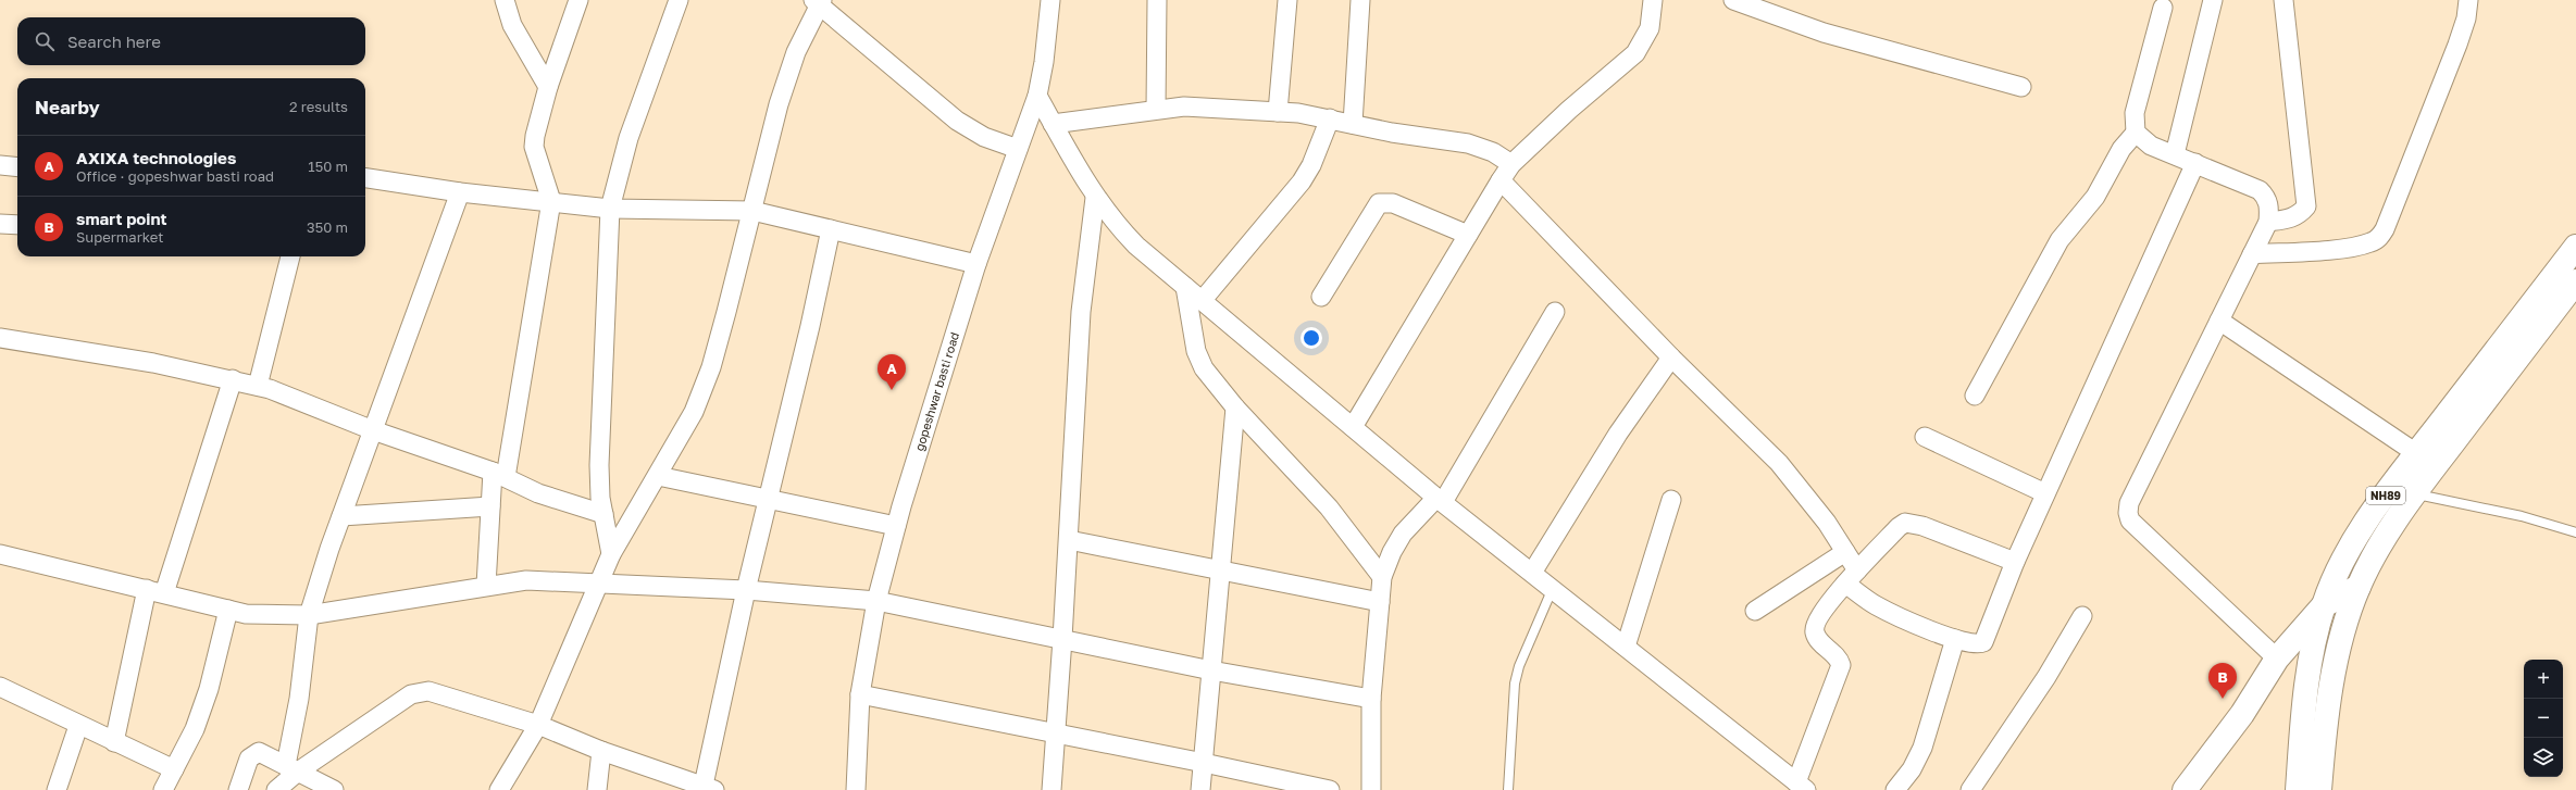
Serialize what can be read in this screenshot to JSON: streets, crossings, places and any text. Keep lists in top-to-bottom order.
{
  "streets": {
    "main road": ["NH89"],
    "street": ["gopeshwar basti road"]
  },
  "page": {
    "search": "Search here",
    "heading": ["Nearby", "2 results"],
    "list": [
      {
        "mark": "A",
        "name": "AXIXA technologies",
        "note": "Office · gopeshwar basti road",
        "value": "150 m"
      },
      {
        "mark": "B",
        "name": "smart point",
        "note": "Supermarket",
        "value": "350 m"
      }
    ],
    "pins": ["A", "B"],
    "map_buttons": ["+", "−"]
  }
}
